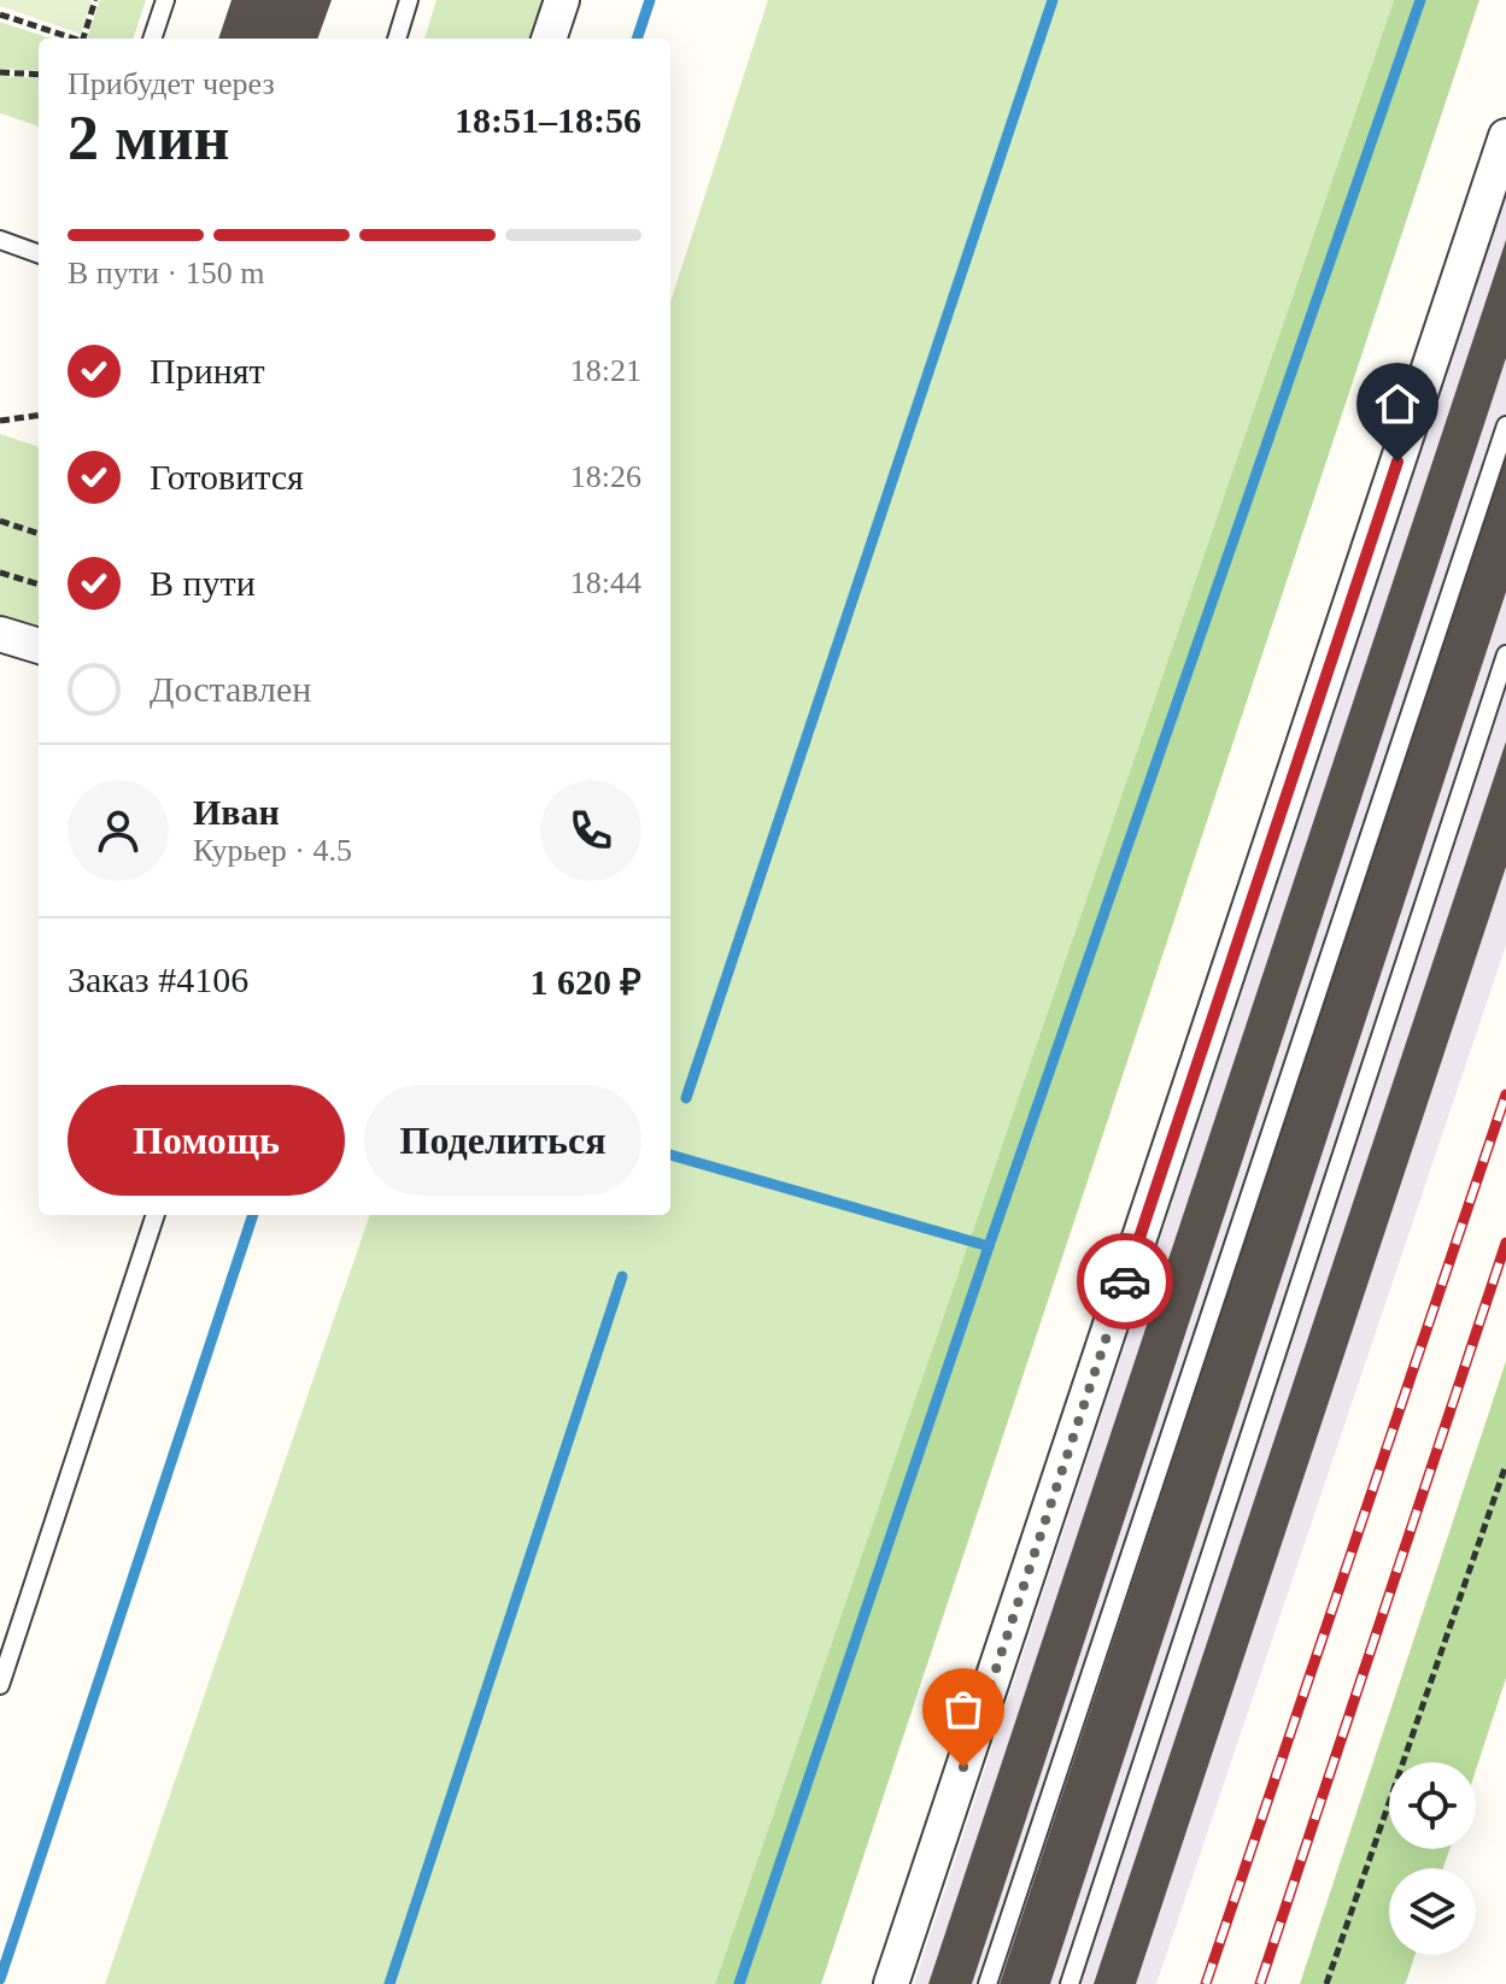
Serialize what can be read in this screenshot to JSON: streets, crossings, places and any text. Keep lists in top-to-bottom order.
{
  "page": {
    "heading": ["2 мин", "Прибудет через", "18:51–18:56"],
    "panel": [
      "Иван",
      "Курьер · 4.5",
      "Заказ #4106",
      "1 620 ₽"
    ],
    "bar": "В пути · 150 m",
    "list": [
      ["Принят", "18:21"],
      ["Готовится", "18:26"],
      ["В пути", "18:44"],
      "Доставлен"
    ],
    "buttons": ["Помощь", "Поделиться"]
  }
}
